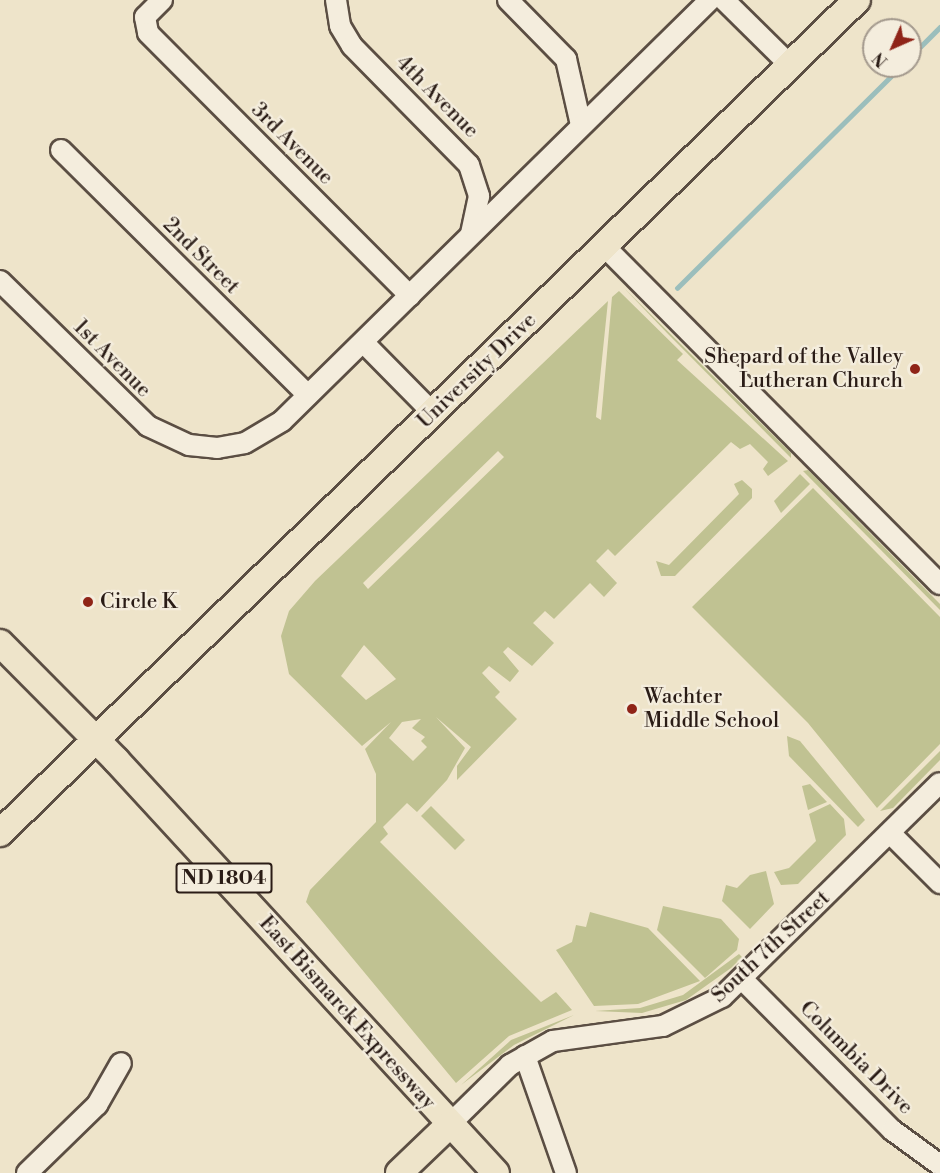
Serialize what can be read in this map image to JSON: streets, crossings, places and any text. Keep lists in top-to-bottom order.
{
  "streets": {
    "main road": [
      "University Drive",
      "ND 1804",
      "South 7th Street",
      "East Bismarck Expressway"
    ],
    "street": [
      "4th Avenue",
      "3rd Avenue",
      "2nd Street",
      "1st Avenue",
      "Columbia Drive"
    ]
  },
  "crossings": [
    ["4th Avenue", "1st Avenue"],
    ["3rd Avenue", "1st Avenue"],
    ["2nd Street", "1st Avenue"],
    ["University Drive", "East Bismarck Expressway"],
    ["South 7th Street", "East Bismarck Expressway"],
    ["South 7th Street", "Columbia Drive"]
  ],
  "places": ["Shepard of the Valley Lutheran Church", "Circle K", "Wachter Middle School"],
  "north": "bottom left"
}
